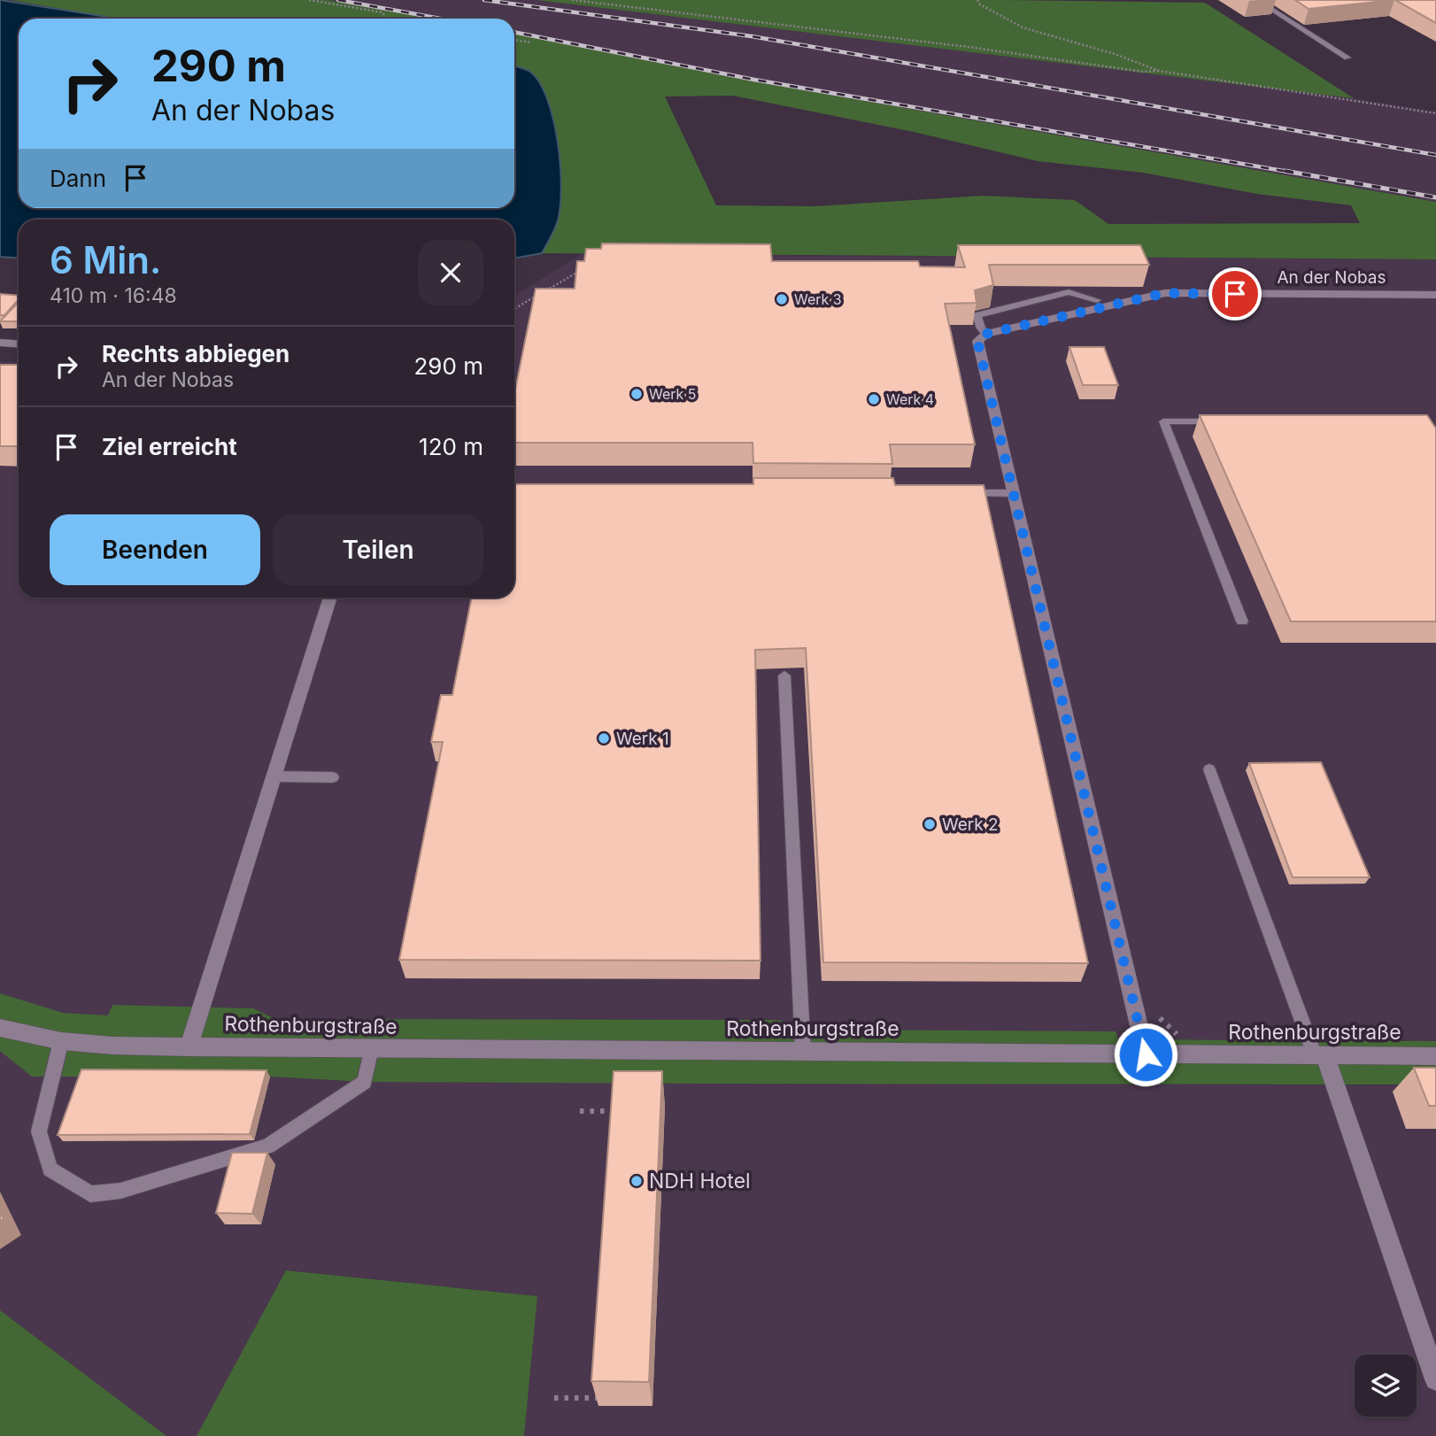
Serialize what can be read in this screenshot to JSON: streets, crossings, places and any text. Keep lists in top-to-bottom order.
{
  "streets": {
    "street": ["An der Nobas", "Rothenburgstraße"]
  },
  "places": [
    "Werk 3",
    "Werk 5",
    "Werk 4",
    "Werk 1",
    "Werk 2",
    "NDH Hotel"
  ],
  "page": {
    "turn": ["290 m", "An der Nobas"],
    "then": "Dann",
    "heading": ["6 Min.", "410 m · 16:48"],
    "list": [
      {
        "name": "Rechts abbiegen",
        "note": "An der Nobas",
        "value": "290 m"
      },
      {
        "name": "Ziel erreicht",
        "value": "120 m"
      }
    ],
    "buttons": ["Beenden", "Teilen"]
  }
}
